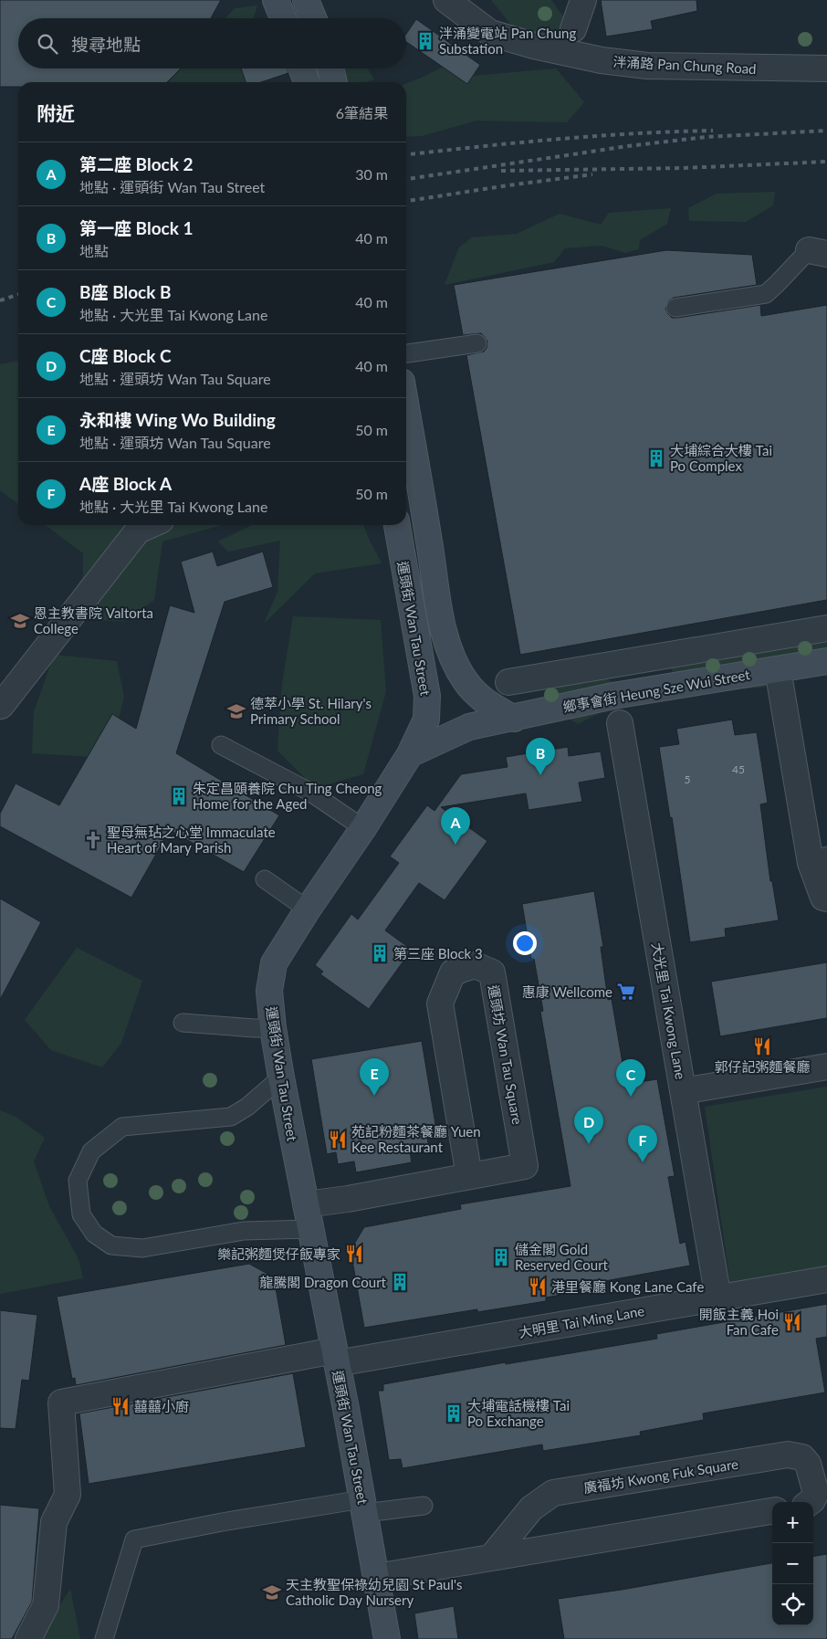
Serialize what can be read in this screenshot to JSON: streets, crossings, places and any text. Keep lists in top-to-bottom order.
{
  "streets": {
    "main road": ["運頭街 Wan Tau Street", "鄉事會街 Heung Sze Wui Street"],
    "street": [
      "泮涌路 Pan Chung Road",
      "大光里 Tai Kwong Lane",
      "運頭坊 Wan Tau Square",
      "大明里 Tai Ming Lane",
      "廣福坊 Kwong Fuk Square"
    ]
  },
  "crossings": [
    ["運頭街 Wan Tau Street", "鄉事會街 Heung Sze Wui Street"],
    ["運頭街 Wan Tau Street", "運頭坊 Wan Tau Square"],
    ["運頭街 Wan Tau Street", "大明里 Tai Ming Lane"],
    ["大光里 Tai Kwong Lane", "大明里 Tai Ming Lane"]
  ],
  "places": {
    "building": [
      "泮涌變電站 Pan Chung Substation",
      "大埔綜合大樓 Tai Po Complex",
      "朱定昌頤養院 Chu Ting Cheong Home for the Aged",
      "第三座 Block 3",
      "儲金閣 Gold Reserved Court",
      "龍騰閣 Dragon Court",
      "大埔電話機樓 Tai Po Exchange"
    ],
    "school or university": ["恩主教書院 Valtorta College", "德萃小學 St. Hilary's Primary School", "天主教聖保祿幼兒園 St Paul's Catholic Day Nursery"],
    "church": ["聖母無玷之心堂 Immaculate Heart of Mary Parish"],
    "supermarket": ["惠康 Wellcome"],
    "restaurant": [
      "郭仔記粥麵餐廳",
      "苑記粉麵茶餐廳 Yuen Kee Restaurant",
      "樂記粥麵煲仔飯專家",
      "港里餐廳 Kong Lane Cafe",
      "開飯主義 Hoi Fan Cafe",
      "囍囍小廚"
    ]
  },
  "house_numbers": ["45", "5"],
  "page": {
    "search": "搜尋地點",
    "heading": ["附近", "6筆結果"],
    "list": [
      {
        "mark": "A",
        "name": "第二座 Block 2",
        "note": "地點 · 運頭街 Wan Tau Street",
        "value": "30 m"
      },
      {
        "mark": "B",
        "name": "第一座 Block 1",
        "note": "地點",
        "value": "40 m"
      },
      {
        "mark": "C",
        "name": "B座 Block B",
        "note": "地點 · 大光里 Tai Kwong Lane",
        "value": "40 m"
      },
      {
        "mark": "D",
        "name": "C座 Block C",
        "note": "地點 · 運頭坊 Wan Tau Square",
        "value": "40 m"
      },
      {
        "mark": "E",
        "name": "永和樓 Wing Wo Building",
        "note": "地點 · 運頭坊 Wan Tau Square",
        "value": "50 m"
      },
      {
        "mark": "F",
        "name": "A座 Block A",
        "note": "地點 · 大光里 Tai Kwong Lane",
        "value": "50 m"
      }
    ],
    "pins": [
      "B",
      "A",
      "E",
      "C",
      "D",
      "F"
    ],
    "map_buttons": ["+", "−"]
  }
}
